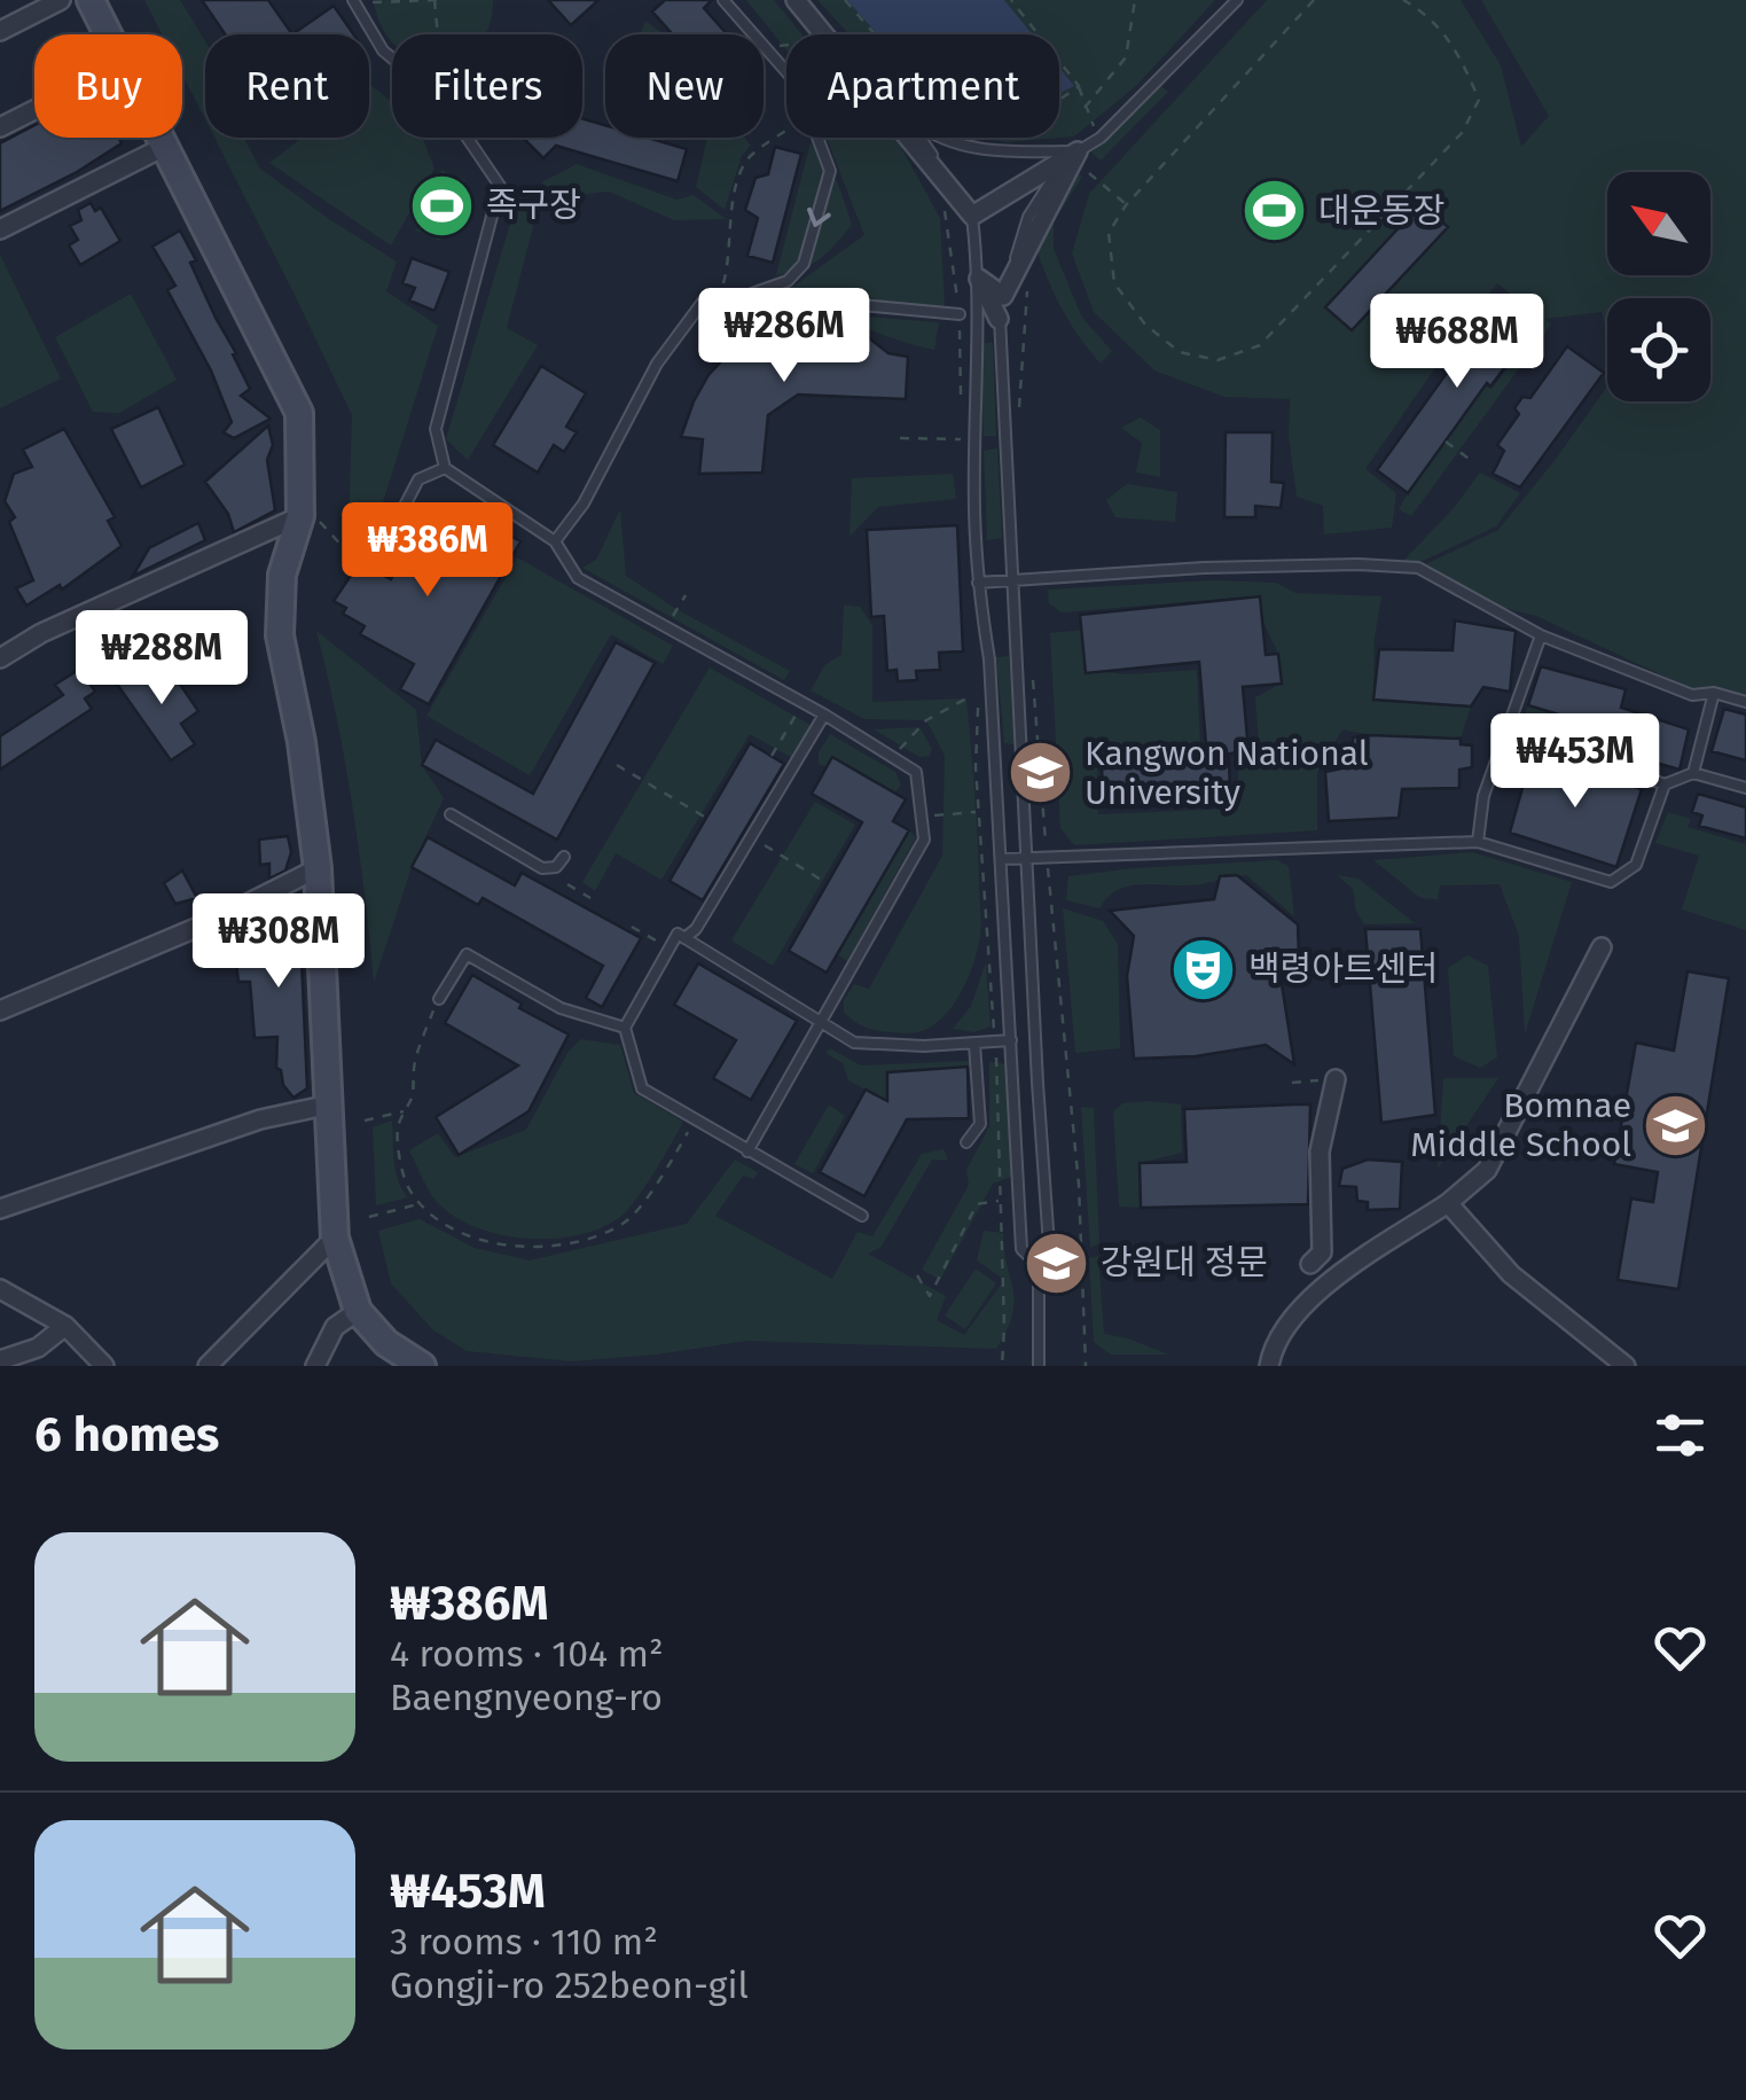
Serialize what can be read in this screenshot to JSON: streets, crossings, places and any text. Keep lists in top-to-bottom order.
{
  "places": {
    "sports": ["족구장", "대운동장"],
    "school or university": ["Kangwon National University", "Bomnae Middle School", "강원대 정문"],
    "theatre": ["백령아트센터"]
  },
  "north": "top left",
  "page": {
    "chip": [
      "Buy",
      "Rent",
      "Filters",
      "New",
      "Apartment"
    ],
    "price": [
      "₩286M",
      "₩688M",
      "₩386M",
      "₩288M",
      "₩453M",
      "₩308M"
    ],
    "heading": "6 homes",
    "list": [
      {
        "name": "₩386M",
        "note": "4 rooms · 104 m² · Baengnyeong-ro"
      },
      {
        "name": "₩453M",
        "note": "3 rooms · 110 m² · Gongji-ro 252beon-gil"
      }
    ]
  }
}
